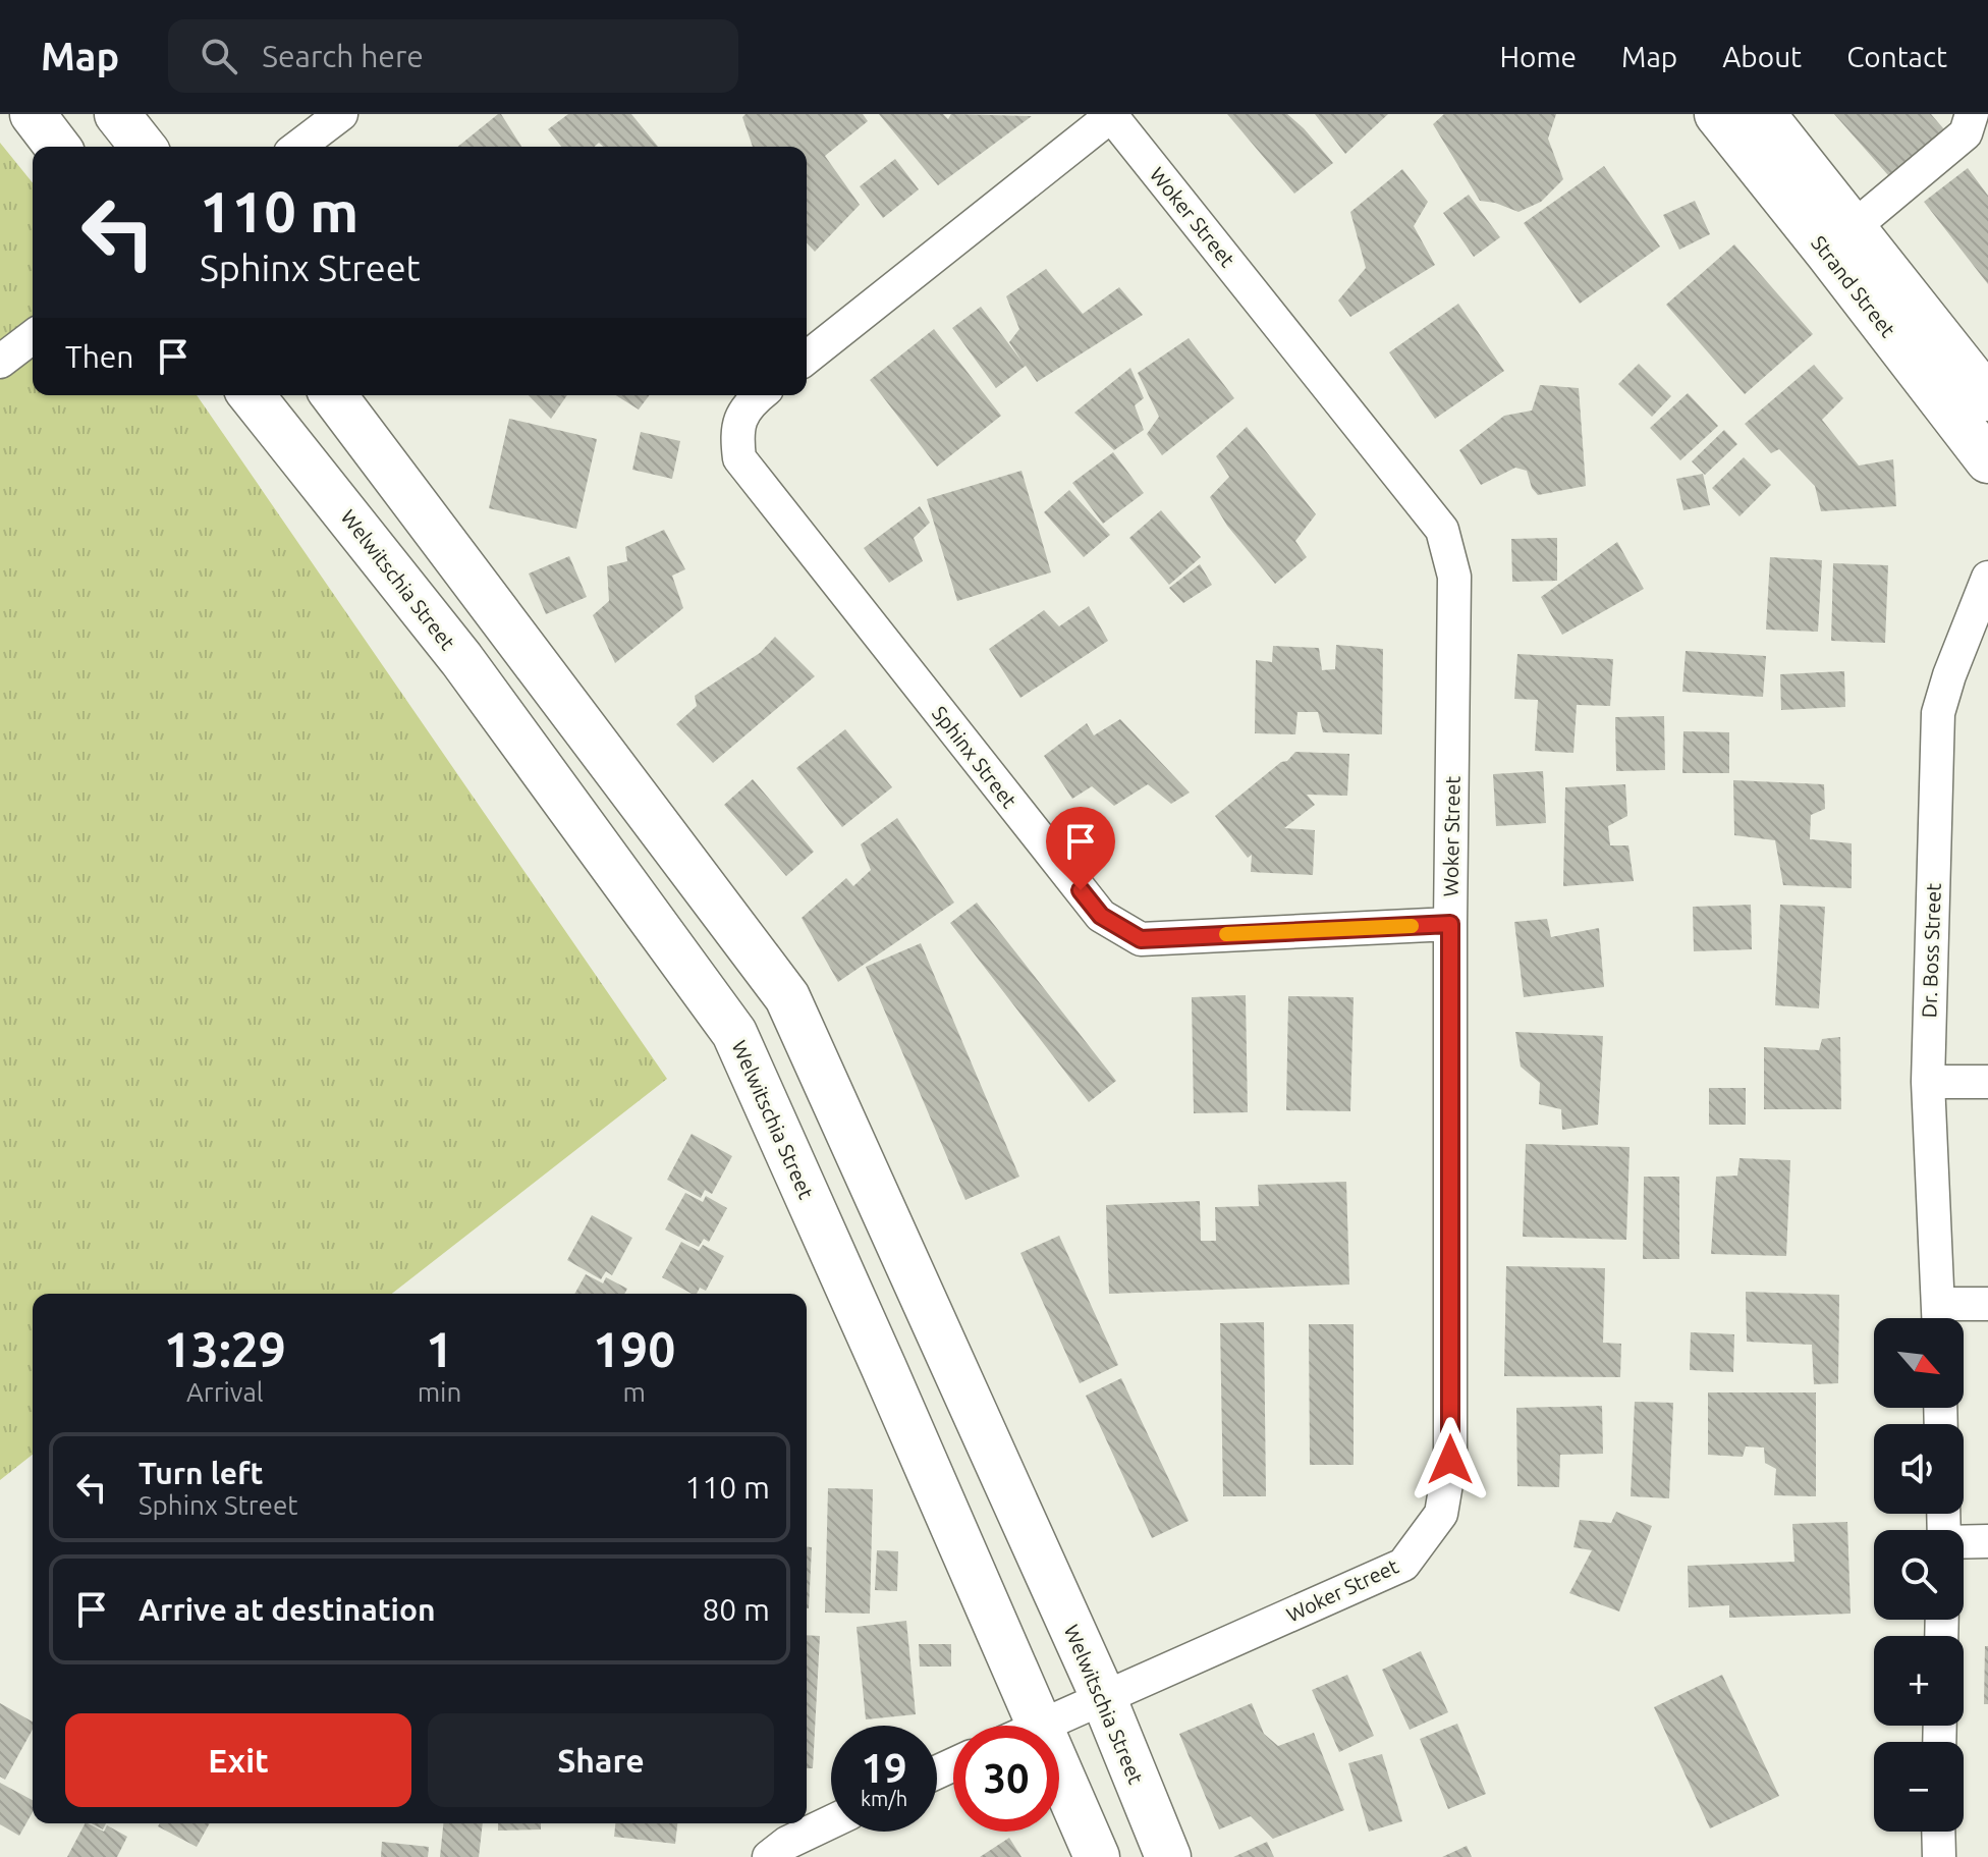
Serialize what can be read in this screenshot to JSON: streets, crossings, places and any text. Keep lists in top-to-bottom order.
{
  "streets": {
    "street": [
      "Woker Street",
      "Strand Street",
      "Welwitschia Street",
      "Sphinx Street",
      "Dr. Boss Street"
    ]
  },
  "crossings": [
    ["Woker Street", "Welwitschia Street"],
    ["Woker Street", "Sphinx Street"]
  ],
  "north": "bottom right",
  "page": {
    "header": "Map",
    "search": "Search here",
    "nav": [
      "Home",
      "Map",
      "About",
      "Contact"
    ],
    "turn": ["110 m", "Sphinx Street"],
    "then": "Then",
    "eta": [
      "13:29",
      "Arrival",
      "1",
      "min",
      "190",
      "m"
    ],
    "map_buttons": ["+", "−"],
    "list": [
      {
        "name": "Turn left",
        "note": "Sphinx Street",
        "value": "110 m"
      },
      {
        "name": "Arrive at destination",
        "value": "80 m"
      }
    ],
    "buttons": ["Exit", "Share"],
    "speed": "19 km/h",
    "limit": "30"
  }
}
